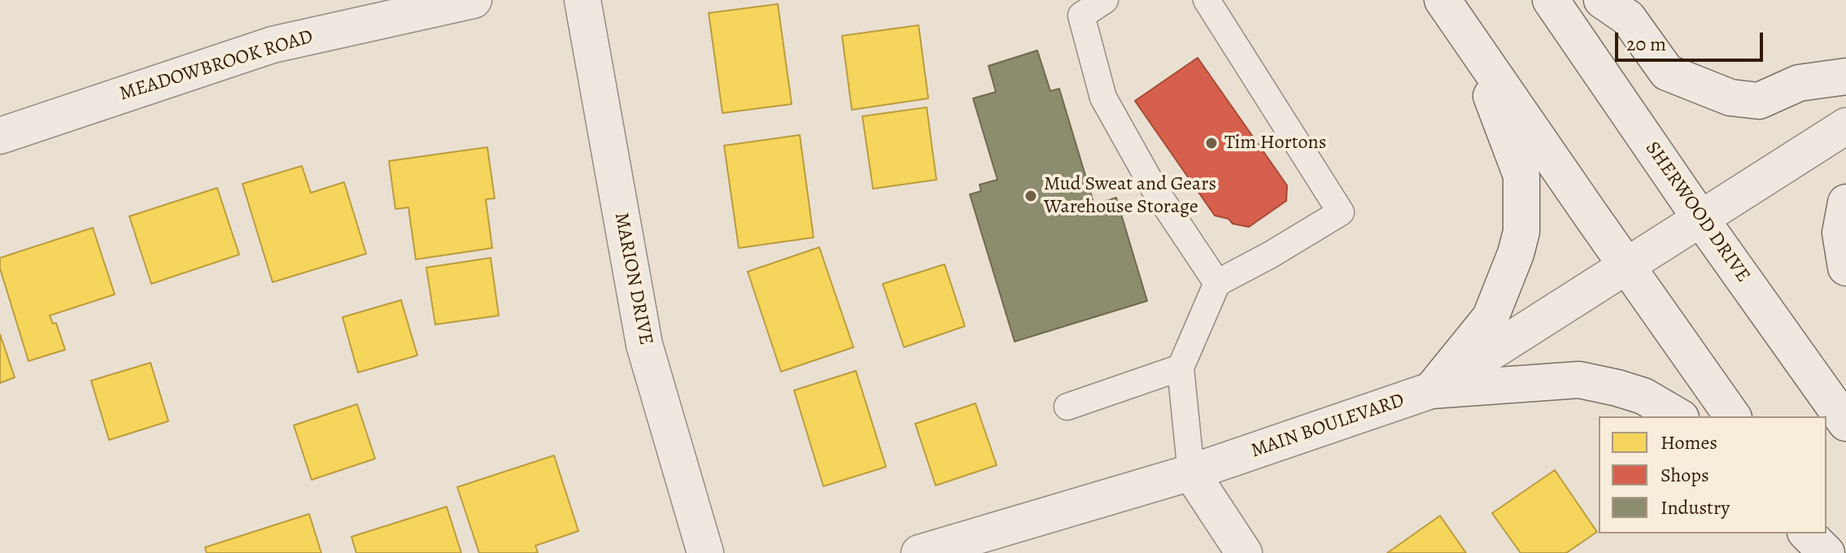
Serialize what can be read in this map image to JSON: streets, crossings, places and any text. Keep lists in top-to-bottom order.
{
  "streets": {
    "street": [
      "MEADOWBROOK ROAD",
      "SHERWOOD DRIVE",
      "MARION DRIVE",
      "MAIN BOULEVARD"
    ]
  },
  "crossings": [
    ["SHERWOOD DRIVE", "MAIN BOULEVARD"]
  ],
  "places": ["Tim Hortons", "Mud Sweat and Gears Warehouse Storage"],
  "legend": ["Homes", "Shops", "Industry"],
  "scale_bar": "20 m"
}
